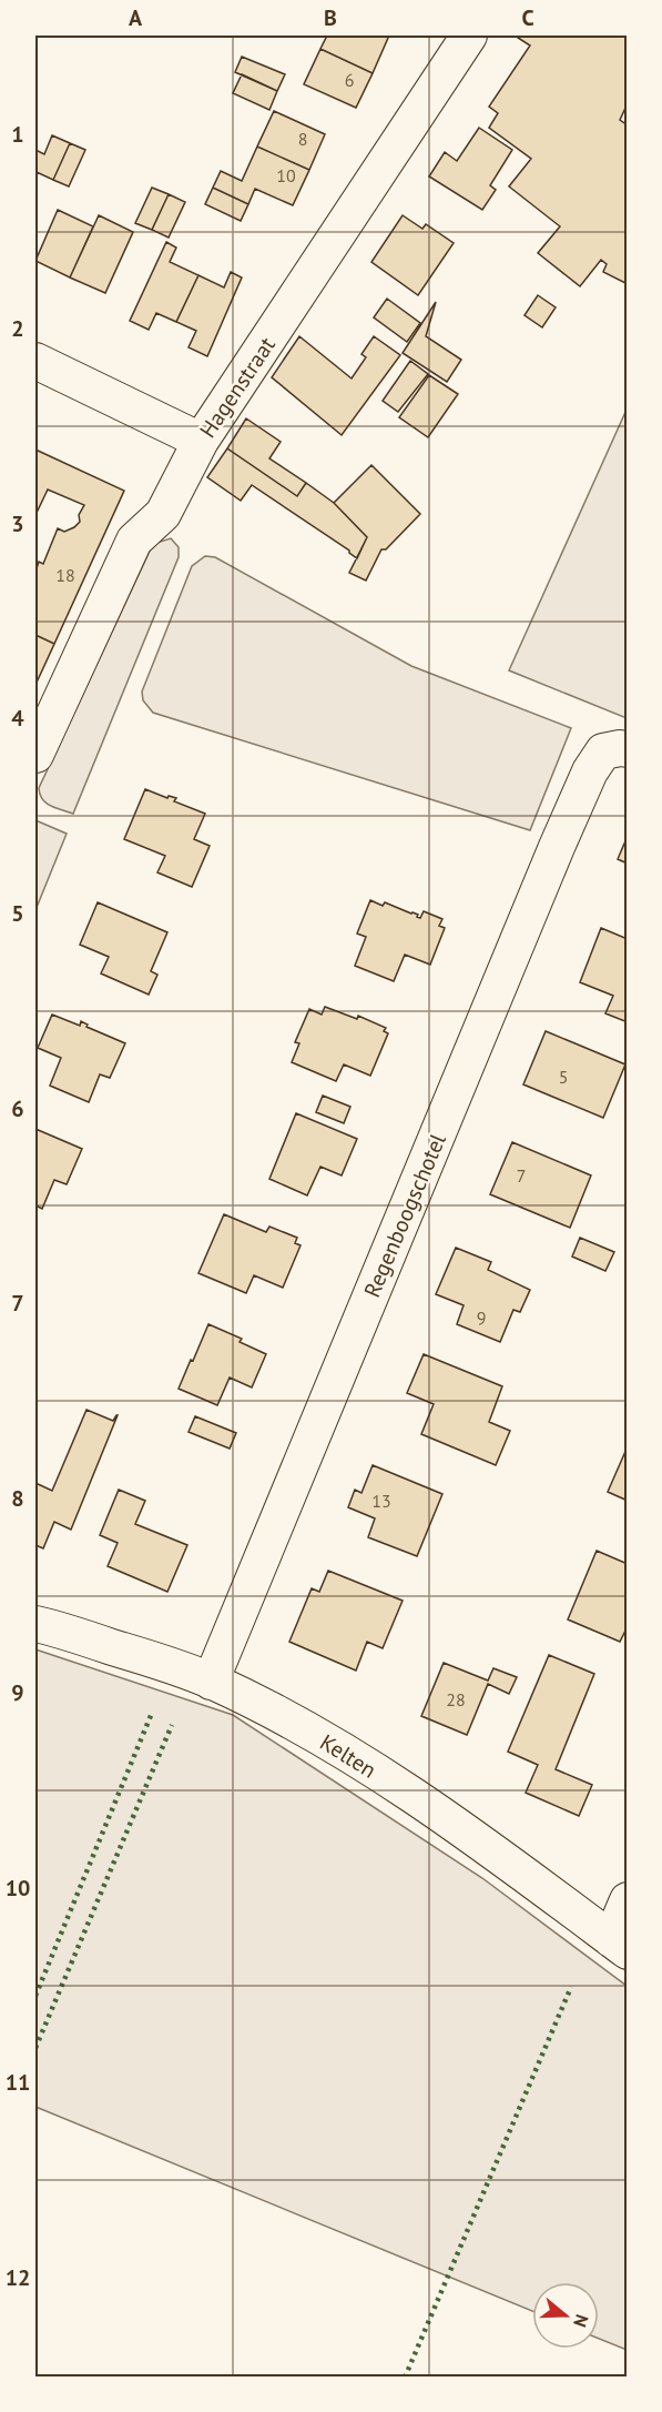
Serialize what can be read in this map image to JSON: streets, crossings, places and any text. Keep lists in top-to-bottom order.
{
  "streets": {
    "street": ["Hagenstraat", "Regenboogschotel", "Kelten"]
  },
  "crossings": [
    ["Regenboogschotel", "Kelten"]
  ],
  "house_numbers": [
    "6",
    "8",
    "10",
    "18",
    "5",
    "7",
    "9",
    "13",
    "28"
  ],
  "north": "right",
  "grid": {
    "columns": ["A", "B", "C"],
    "rows": [
      "1",
      "2",
      "3",
      "4",
      "5",
      "6",
      "7",
      "8",
      "9",
      "10",
      "11",
      "12"
    ]
  }
}
